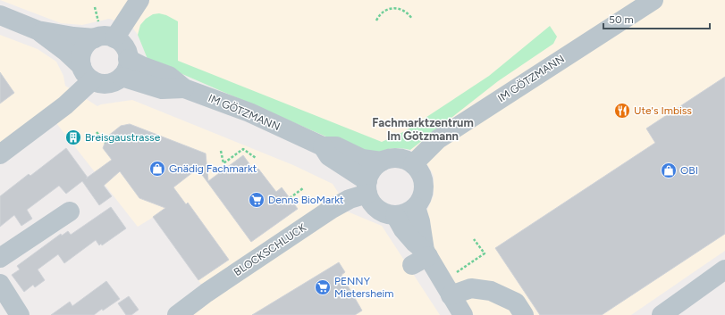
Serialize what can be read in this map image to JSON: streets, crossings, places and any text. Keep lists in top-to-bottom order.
{
  "streets": {
    "street": ["IM GÖTZMANN", "BLOCKSCHLUCK"]
  },
  "crossings": [
    ["IM GÖTZMANN", "BLOCKSCHLUCK"]
  ],
  "districts": ["Fachmarktzentrum Im Götzmann"],
  "places": {
    "restaurant": ["Ute's Imbiss"],
    "building": ["Breisgaustrasse"],
    "shop": ["Gnädig Fachmarkt", "OBI"],
    "supermarket": ["Denns BioMarkt", "PENNY Mietersheim"]
  },
  "scale_bar": "50 m"
}
